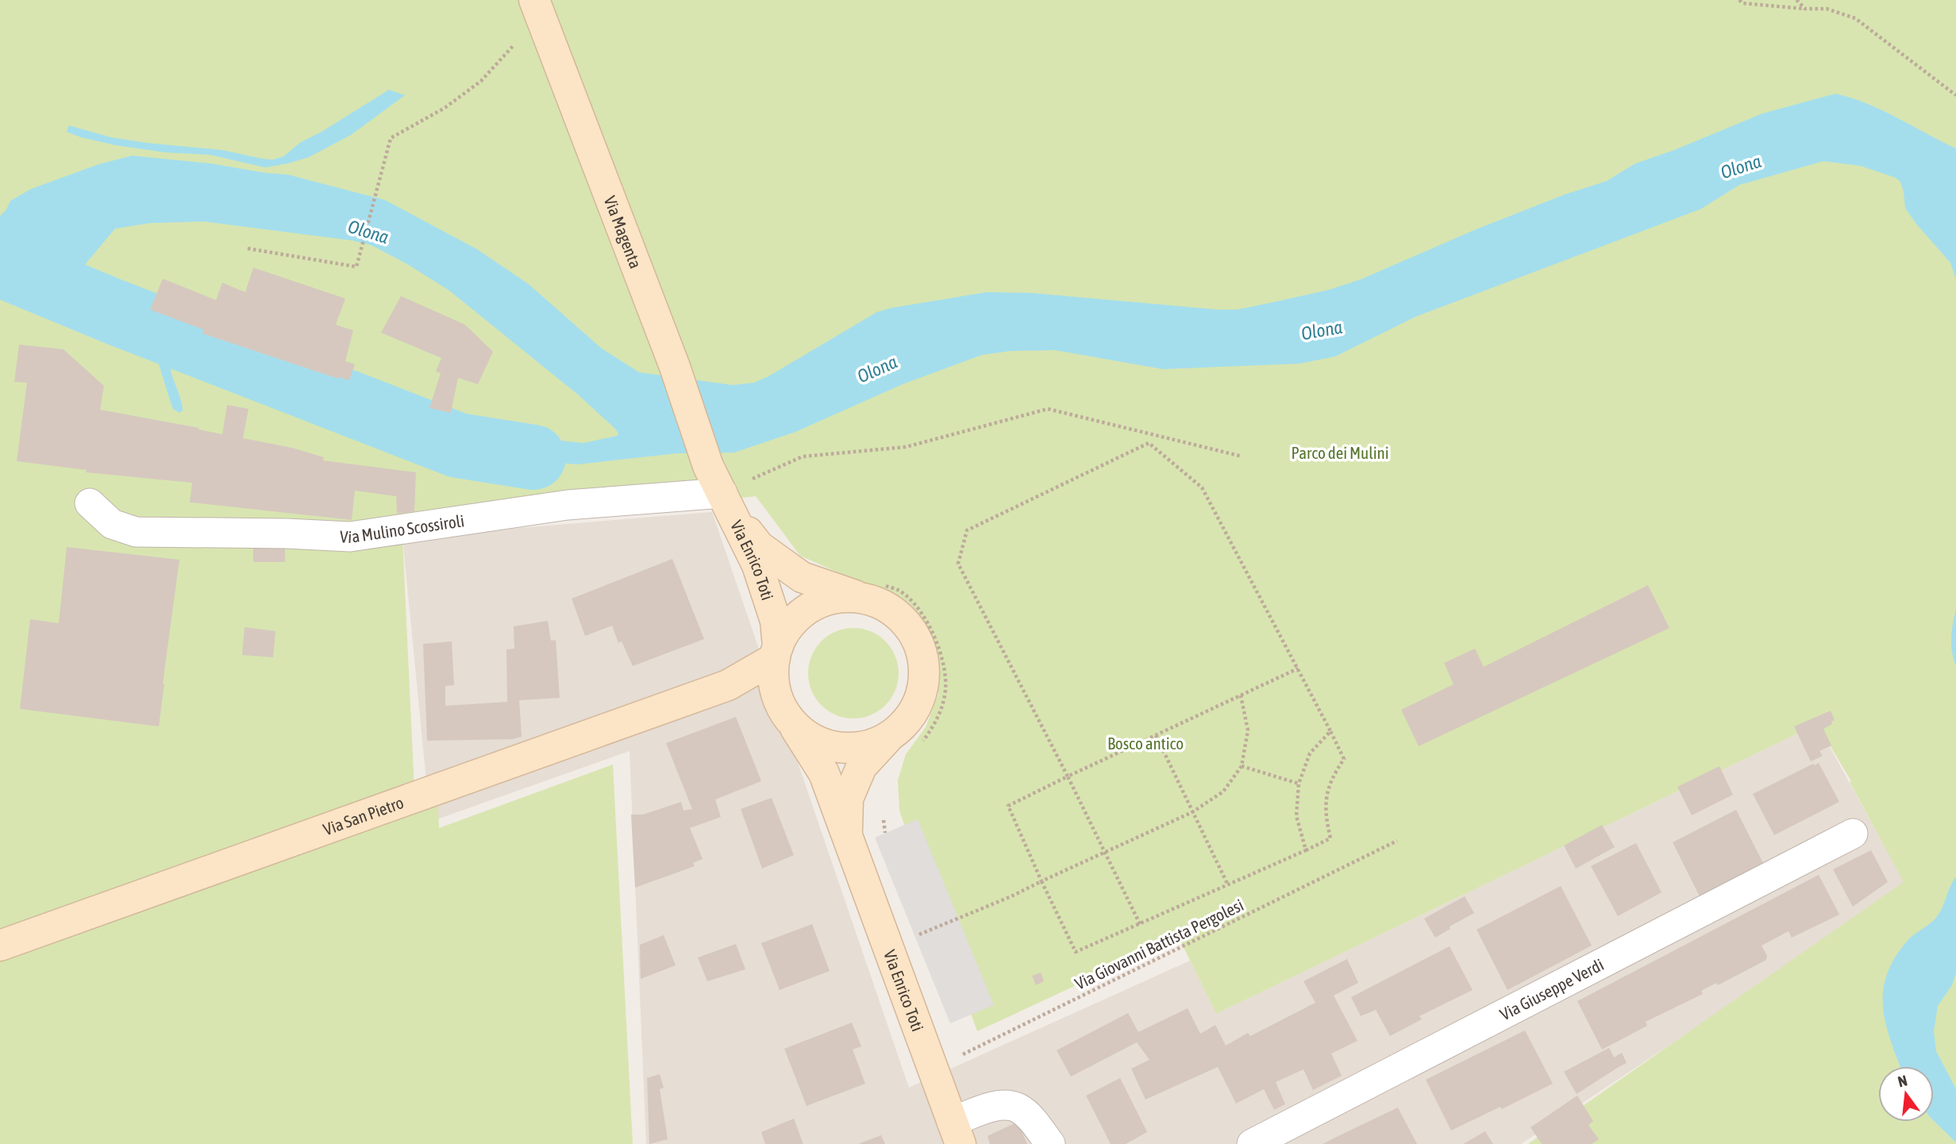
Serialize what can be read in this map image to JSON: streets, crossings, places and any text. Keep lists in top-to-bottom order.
{
  "streets": {
    "street": [
      "Via Magenta",
      "Via Mulino Scossiroli",
      "Via Enrico Toti",
      "Via San Pietro",
      "Via Giuseppe Verdi"
    ],
    "path": ["Via Giovanni Battista Pergolesi"]
  },
  "crossings": [
    ["Via Magenta", "Via Enrico Toti"],
    ["Via Mulino Scossiroli", "Via Enrico Toti"],
    ["Via Enrico Toti", "Via San Pietro"],
    ["Via Enrico Toti", "Via Giovanni Battista Pergolesi"]
  ],
  "water": ["Olona"],
  "parks": ["Parco dei Mulini", "Bosco antico"],
  "north": "top"
}
